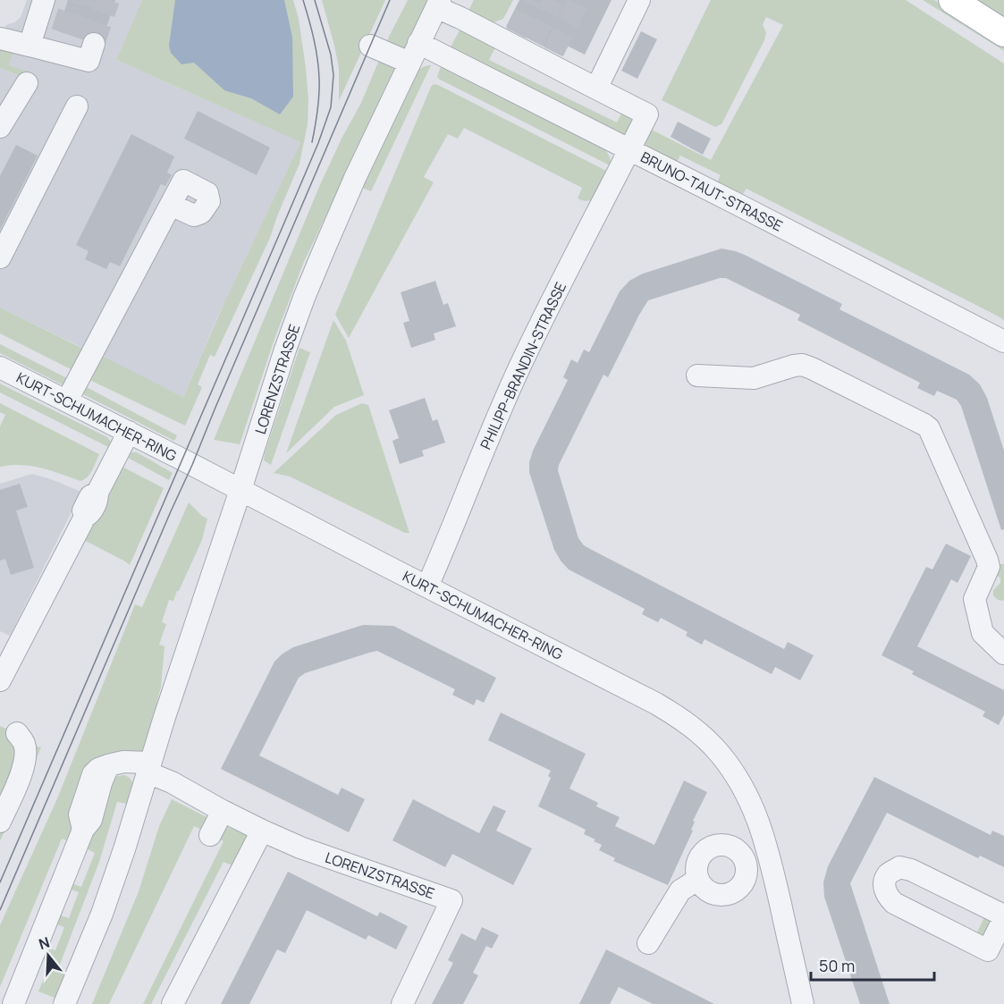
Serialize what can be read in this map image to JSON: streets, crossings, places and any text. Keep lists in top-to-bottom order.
{
  "streets": {
    "street": [
      "BRUNO-TAUT-STRASSE",
      "PHILIPP-BRANDIN-STRASSE",
      "LORENZSTRASSE",
      "KURT-SCHUMACHER-RING"
    ]
  },
  "crossings": [
    ["BRUNO-TAUT-STRASSE", "PHILIPP-BRANDIN-STRASSE"],
    ["BRUNO-TAUT-STRASSE", "LORENZSTRASSE"],
    ["PHILIPP-BRANDIN-STRASSE", "KURT-SCHUMACHER-RING"],
    ["LORENZSTRASSE", "KURT-SCHUMACHER-RING"]
  ],
  "scale_bar": "50 m",
  "north": "top"
}
